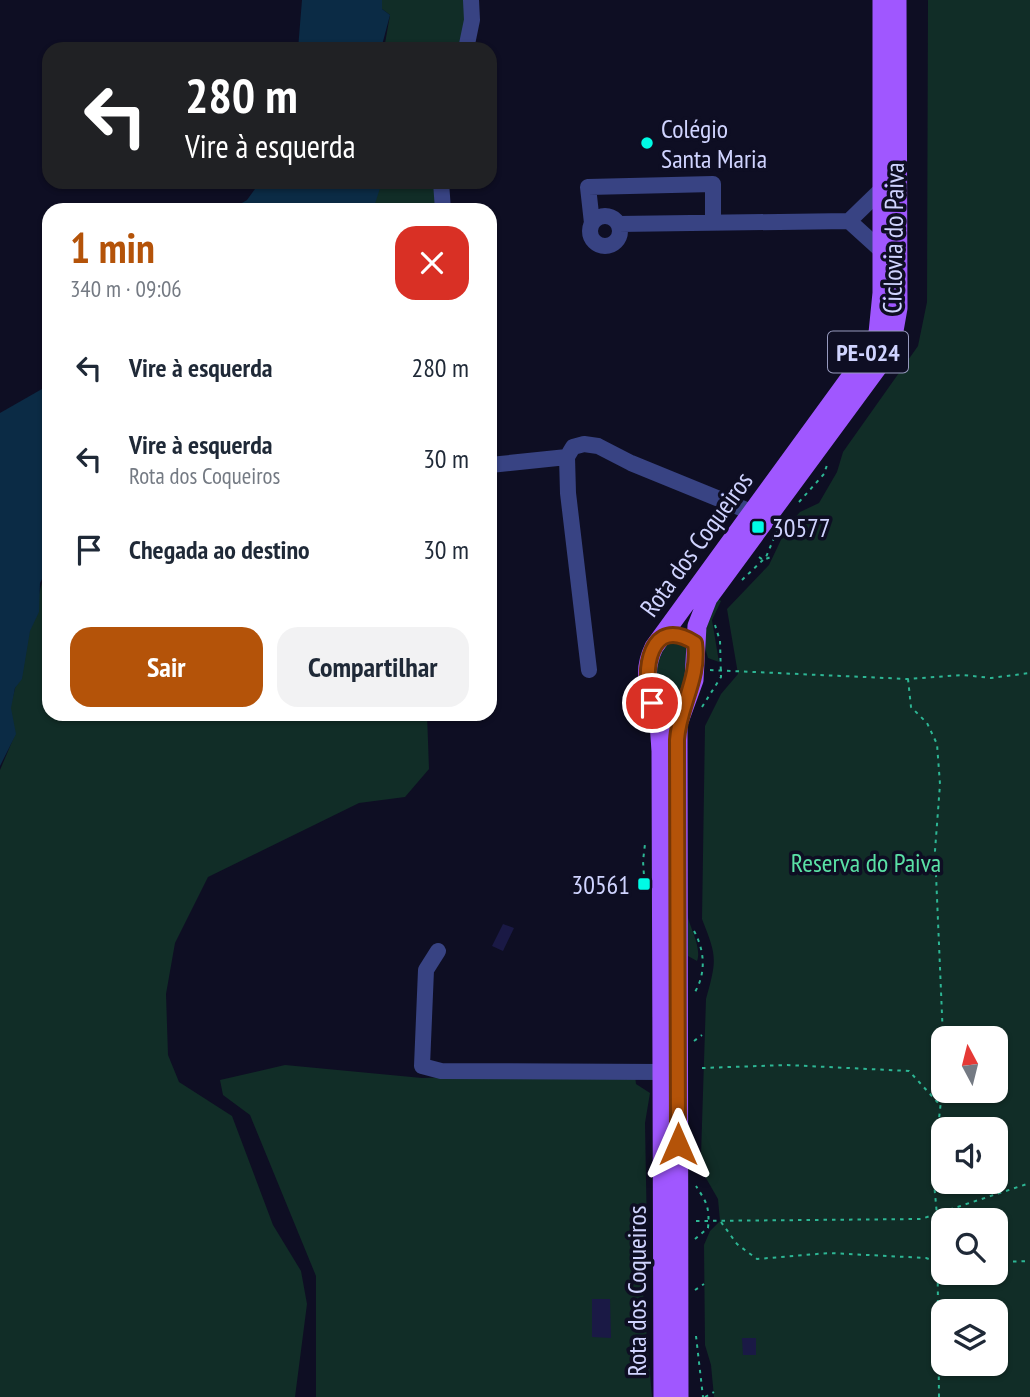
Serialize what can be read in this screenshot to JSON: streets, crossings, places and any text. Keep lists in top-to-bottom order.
{
  "streets": {
    "main road": ["PE-024", "Rota dos Coqueiros"]
  },
  "parks": ["Reserva do Paiva"],
  "places": {
    "other": ["Colégio Santa Maria"],
    "transit": ["30577", "30561"]
  },
  "north": "top",
  "page": {
    "turn": ["280 m", "Vire à esquerda"],
    "heading": ["1 min", "340 m · 09:06"],
    "list": [
      {
        "name": "Vire à esquerda",
        "value": "280 m"
      },
      {
        "name": "Vire à esquerda",
        "note": "Rota dos Coqueiros",
        "value": "30 m"
      },
      {
        "name": "Chegada ao destino",
        "value": "30 m"
      }
    ],
    "buttons": ["Sair", "Compartilhar"]
  }
}
